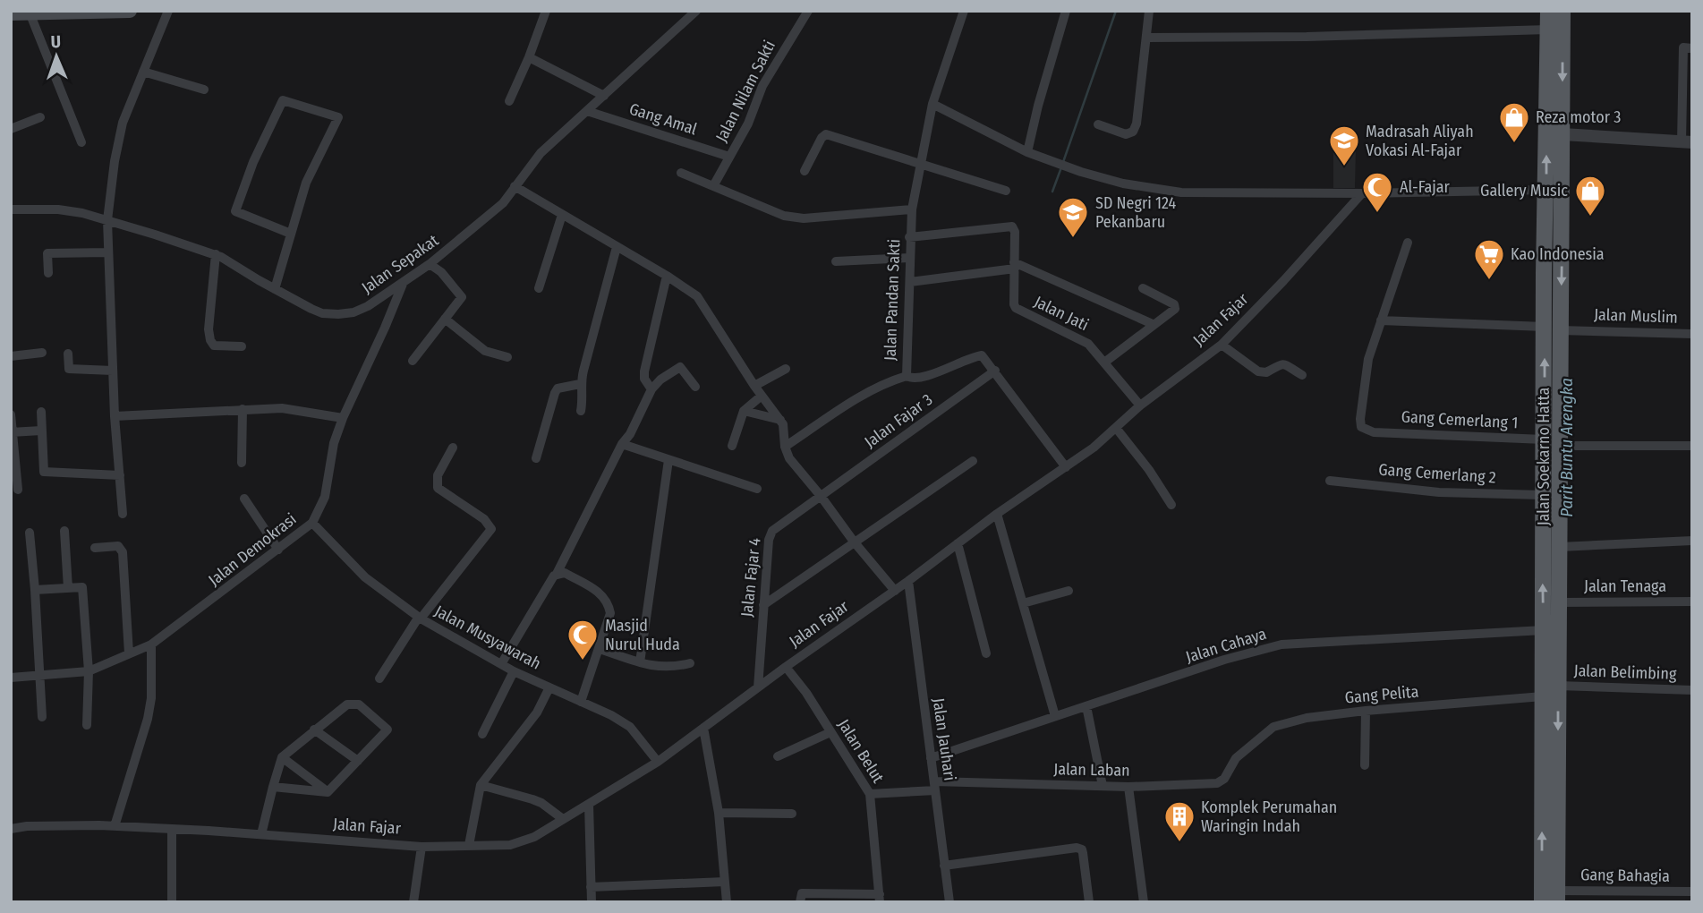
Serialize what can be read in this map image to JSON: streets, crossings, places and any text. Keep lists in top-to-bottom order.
{
  "streets": {
    "main road": ["Jalan Soekarno Hatta"],
    "street": [
      "Jalan Nilam Sakti",
      "Gang Amal",
      "Jalan Sepakat",
      "Jalan Pandan Sakti",
      "Jalan Jati",
      "Jalan Muslim",
      "Jalan Fajar",
      "Gang Cemerlang 1",
      "Jalan Fajar 3",
      "Gang Cemerlang 2",
      "Jalan Demokrasi",
      "Jalan Fajar 4",
      "Jalan Tenaga",
      "Jalan Musyawarah",
      "Jalan Cahaya",
      "Jalan Belimbing",
      "Gang Pelita",
      "Jalan Jauhari",
      "Jalan Belut",
      "Jalan Laban",
      "Gang Bahagia"
    ]
  },
  "crossings": [
    ["Jalan Nilam Sakti", "Gang Amal"],
    ["Gang Amal", "Jalan Sepakat"],
    ["Jalan Sepakat", "Jalan Demokrasi"],
    ["Jalan Pandan Sakti", "Jalan Jati"],
    ["Jalan Pandan Sakti", "Jalan Fajar"],
    ["Jalan Pandan Sakti", "Jalan Fajar 3"],
    ["Jalan Jati", "Jalan Fajar"],
    ["Jalan Muslim", "Gang Cemerlang 1"],
    ["Jalan Muslim", "Jalan Soekarno Hatta"],
    ["Jalan Fajar", "Jalan Fajar 4"],
    ["Jalan Fajar", "Jalan Musyawarah"],
    ["Jalan Fajar", "Jalan Jauhari"],
    ["Jalan Fajar", "Jalan Belut"],
    ["Gang Cemerlang 1", "Jalan Soekarno Hatta"],
    ["Jalan Fajar 3", "Jalan Fajar 4"],
    ["Jalan Soekarno Hatta", "Gang Cemerlang 2"],
    ["Jalan Soekarno Hatta", "Jalan Tenaga"],
    ["Jalan Soekarno Hatta", "Jalan Cahaya"],
    ["Jalan Soekarno Hatta", "Jalan Belimbing"],
    ["Jalan Soekarno Hatta", "Gang Pelita"],
    ["Jalan Soekarno Hatta", "Gang Bahagia"],
    ["Jalan Demokrasi", "Jalan Musyawarah"],
    ["Jalan Cahaya", "Jalan Jauhari"],
    ["Gang Pelita", "Jalan Laban"],
    ["Jalan Jauhari", "Jalan Laban"],
    ["Jalan Belut", "Jalan Laban"]
  ],
  "water": ["Parit Buntu Arengka"],
  "places": {
    "shop": ["Reza motor 3", "Gallery Music"],
    "school or university": ["Madrasah Aliyah Vokasi Al-Fajar", "SD Negri 124 Pekanbaru"],
    "mosque": ["Al-Fajar", "Masjid Nurul Huda"],
    "supermarket": ["Kao Indonesia"],
    "building": ["Komplek Perumahan Waringin Indah"]
  },
  "north": "top"
}
